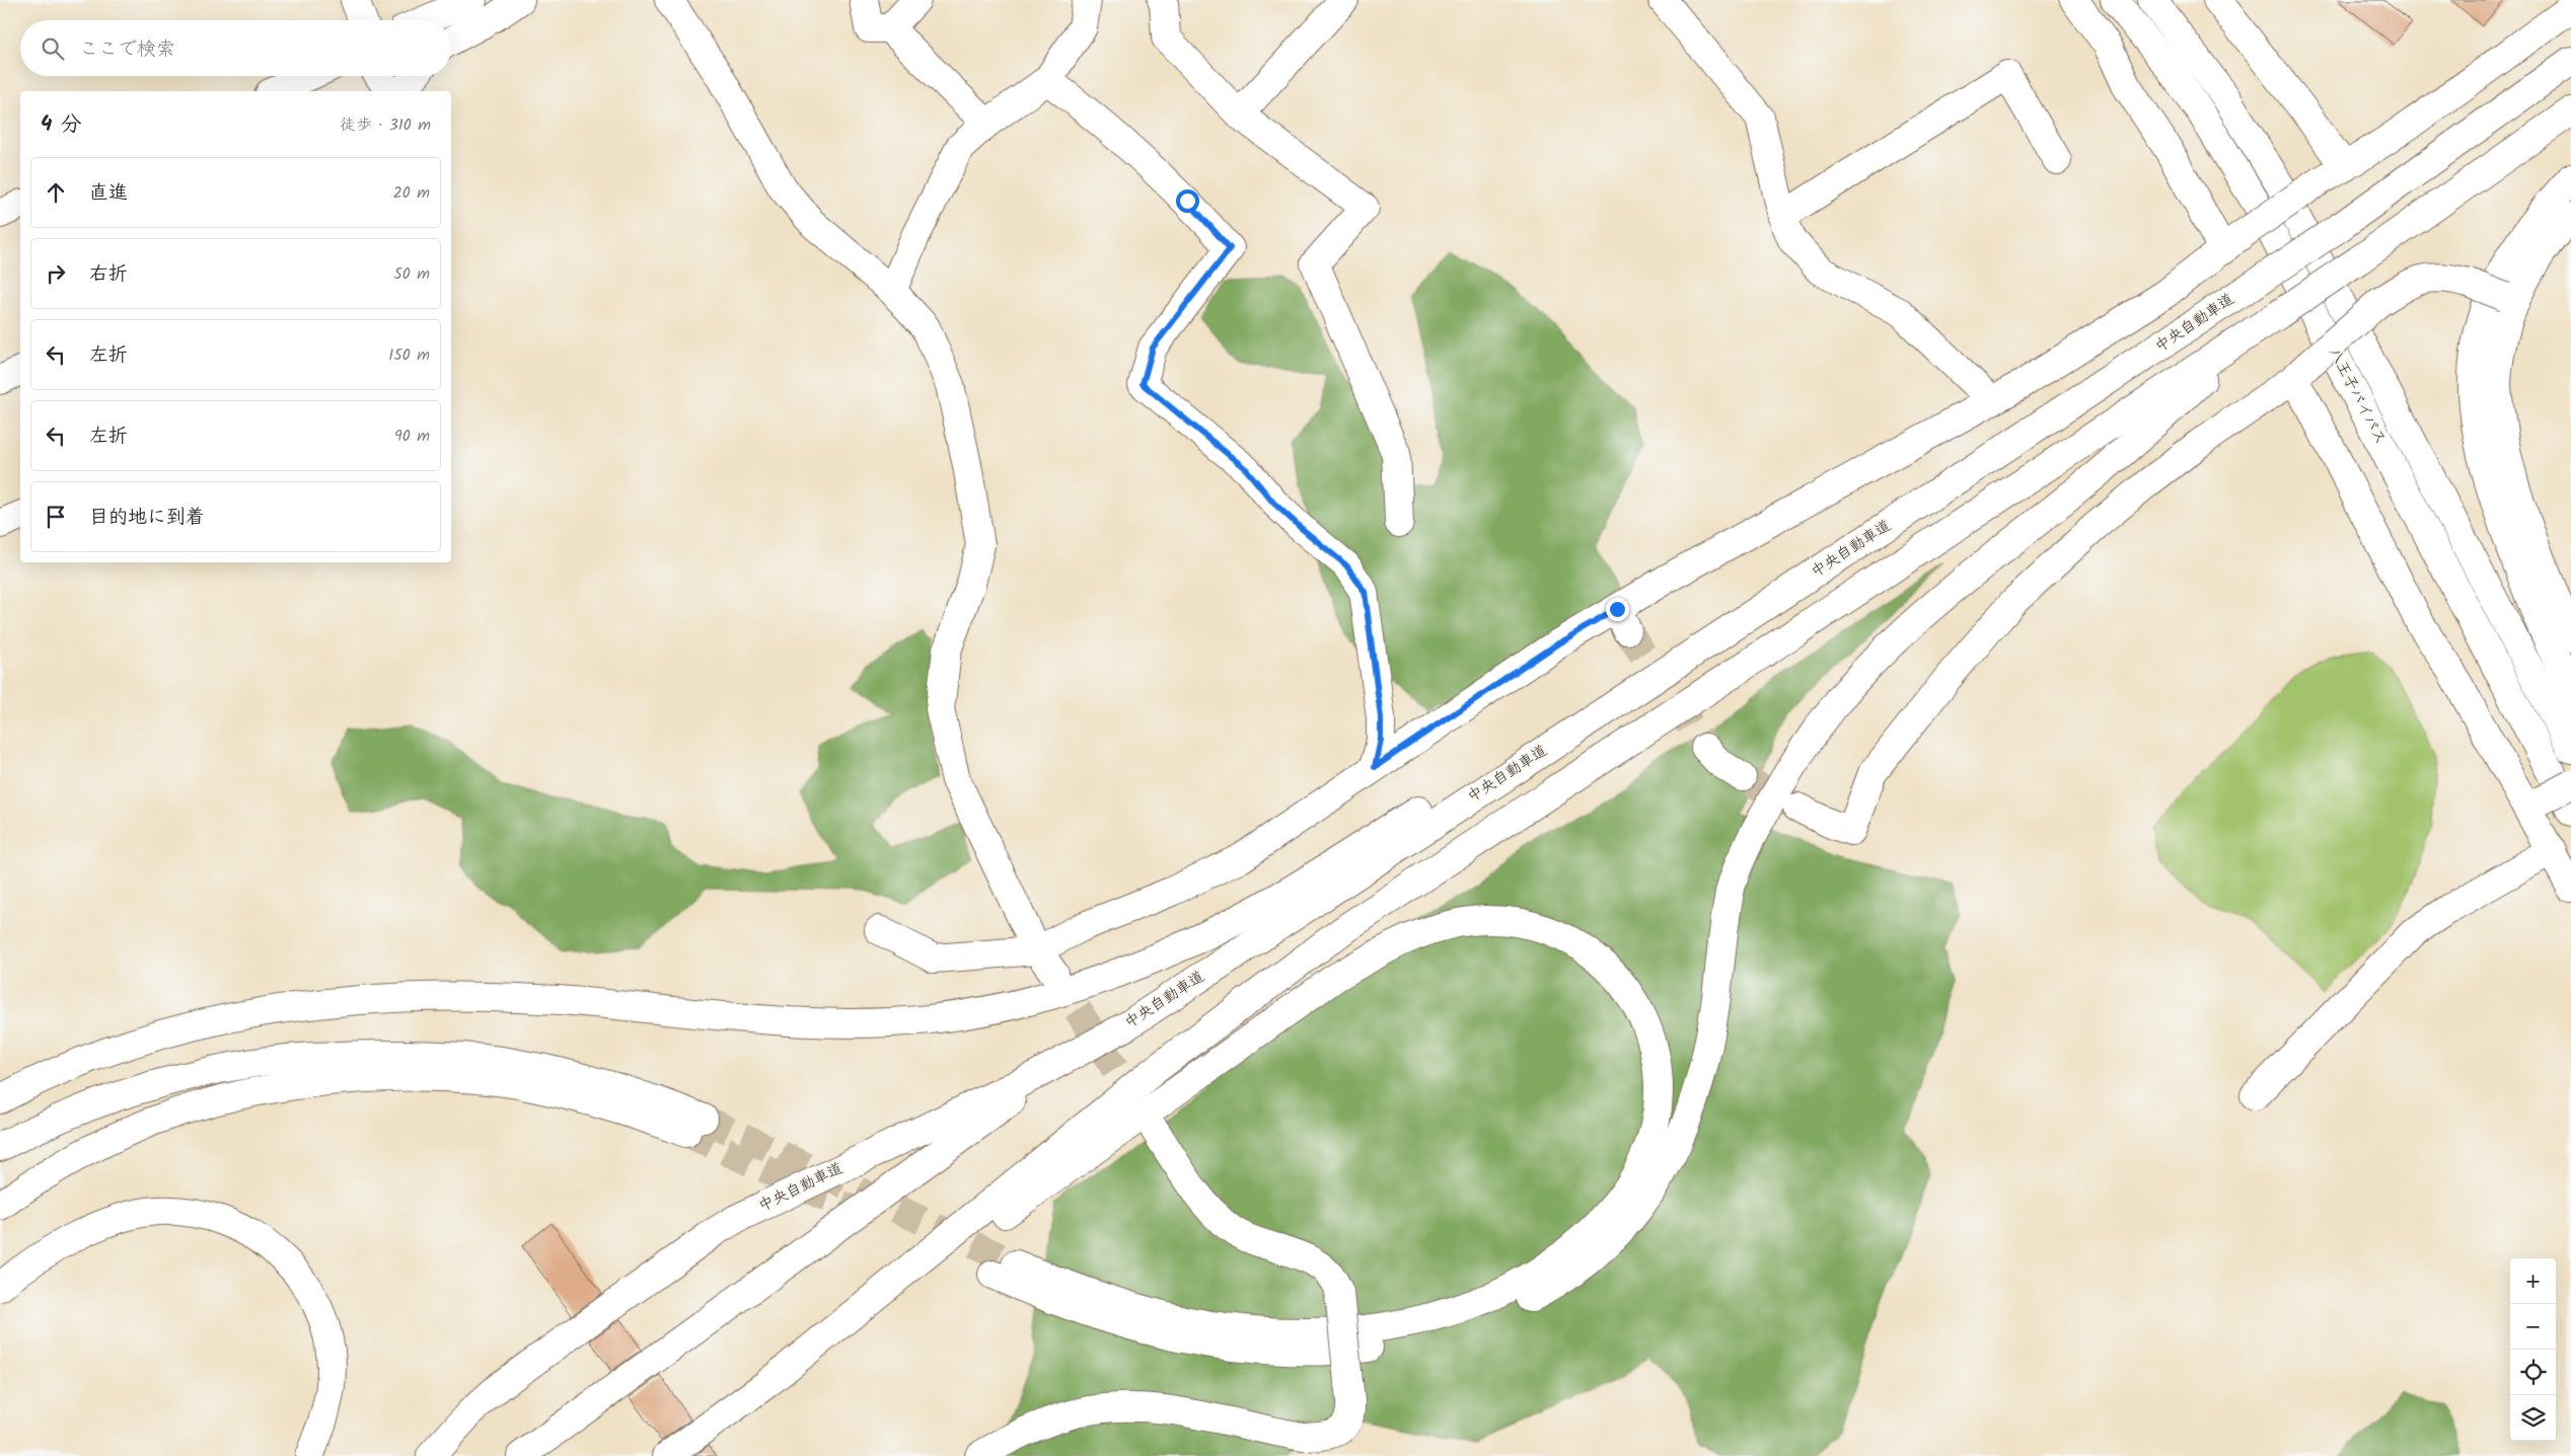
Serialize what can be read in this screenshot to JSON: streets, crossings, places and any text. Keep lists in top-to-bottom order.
{
  "streets": {
    "main road": ["中央自動車道", "八王子バイパス"]
  },
  "page": {
    "search": "ここで検索",
    "heading": ["4 分", "徒歩 · 310 m"],
    "list": [
      ["直進", "20 m"],
      ["右折", "50 m"],
      ["左折", "150 m"],
      ["左折", "90 m"],
      "目的地に到着"
    ],
    "map_buttons": ["+", "−"]
  }
}
